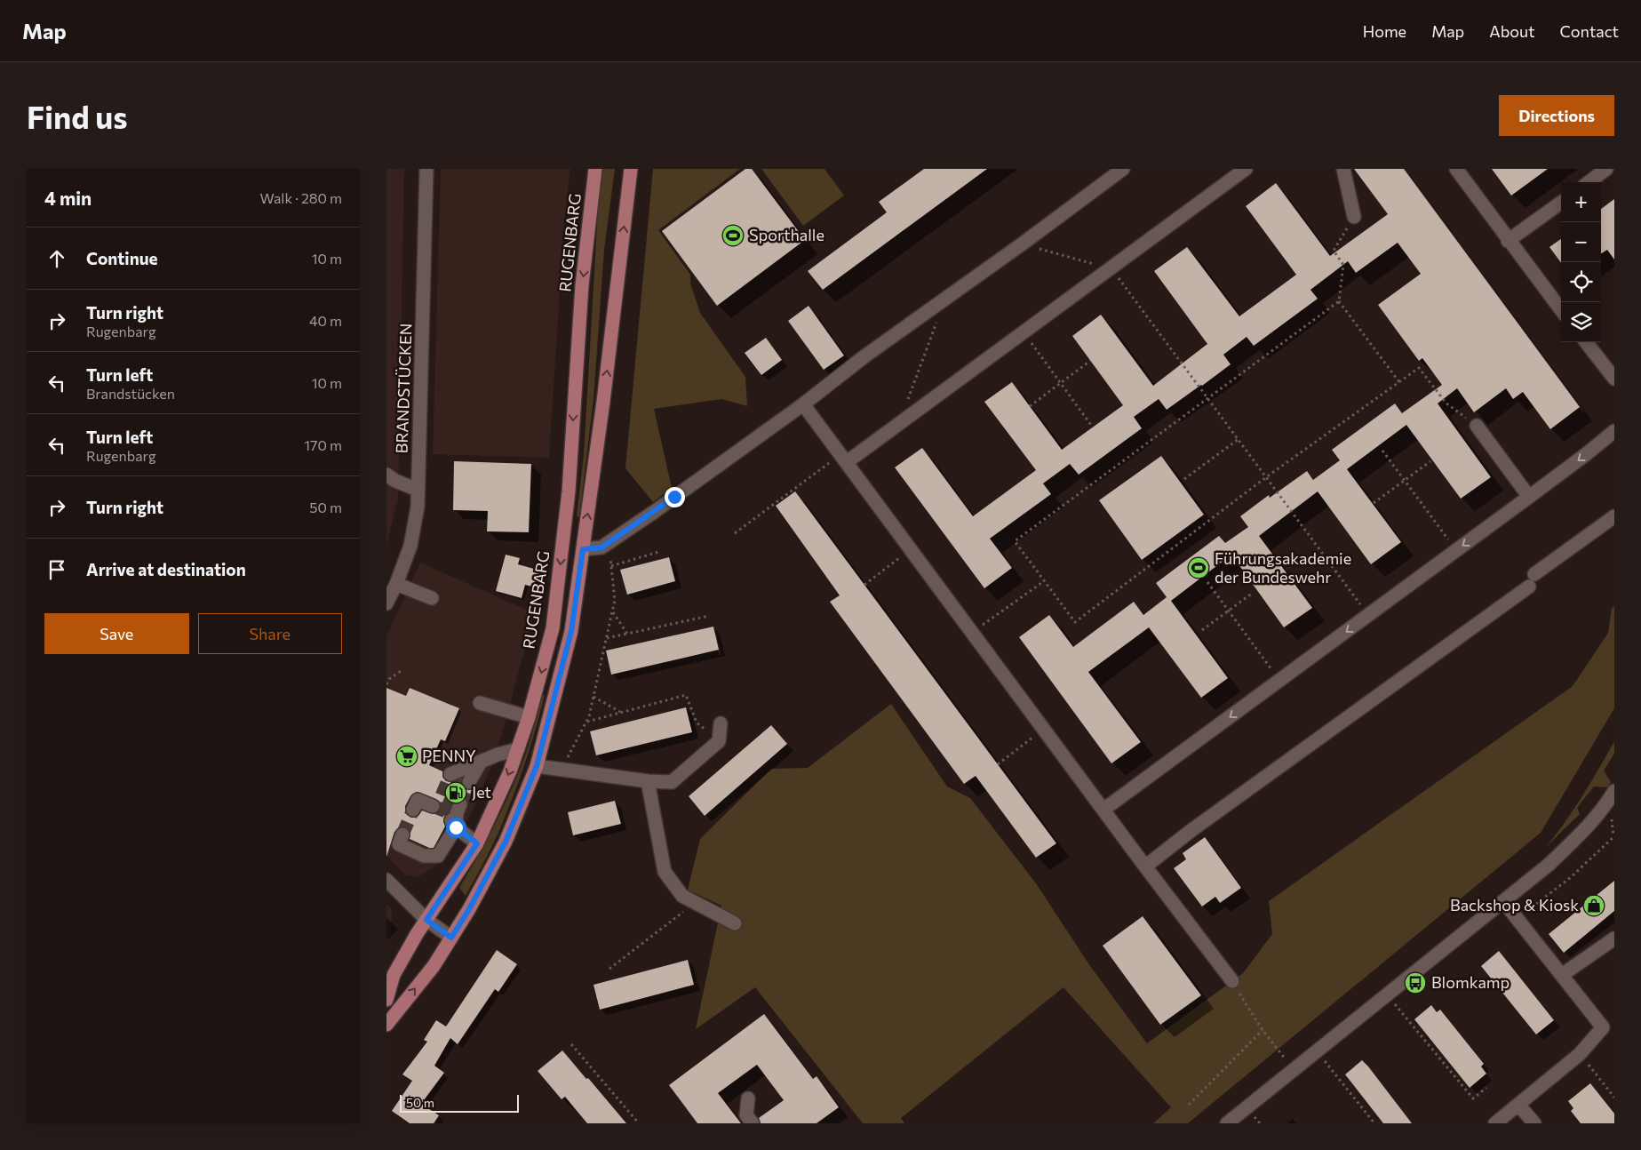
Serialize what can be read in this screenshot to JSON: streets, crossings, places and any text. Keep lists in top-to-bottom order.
{
  "streets": {
    "main road": ["RUGENBARG"],
    "street": ["BRANDSTÜCKEN"]
  },
  "places": {
    "sports": ["Sporthalle", "Führungsakademie der Bundeswehr"],
    "supermarket": ["PENNY"],
    "fuel station": ["Jet"],
    "shop": ["Backshop & Kiosk"],
    "bus stop": ["Blomkamp"]
  },
  "scale_bar": "50 m",
  "page": {
    "header": "Map",
    "nav": [
      "Home",
      "Map",
      "About",
      "Contact"
    ],
    "buttons": [
      "Directions",
      ["Save", "Share"]
    ],
    "title": "Find us",
    "heading": ["4 min", "Walk · 280 m"],
    "map_buttons": ["+", "−"],
    "list": [
      ["Continue", "10 m"],
      ["Turn right", "Rugenbarg", "40 m"],
      ["Turn left", "Brandstücken", "10 m"],
      ["Turn left", "Rugenbarg", "170 m"],
      ["Turn right", "50 m"],
      "Arrive at destination"
    ],
    "scale": "50 m"
  }
}
